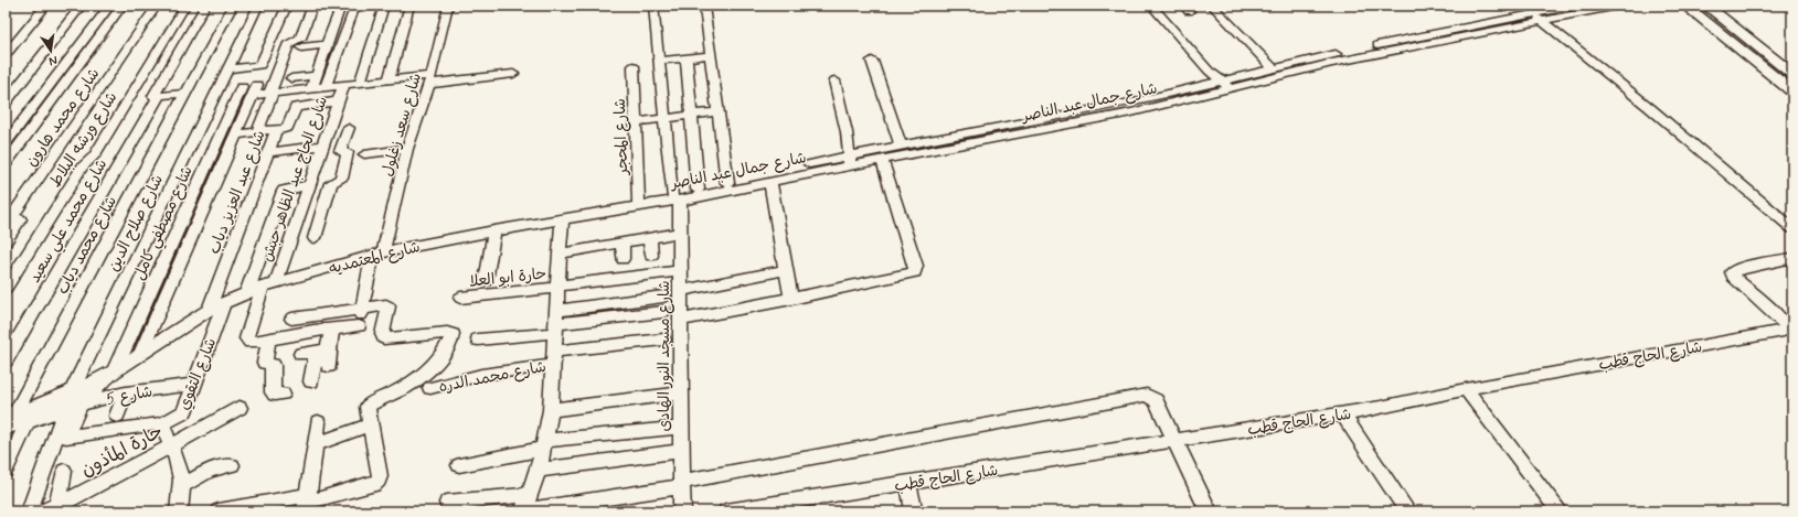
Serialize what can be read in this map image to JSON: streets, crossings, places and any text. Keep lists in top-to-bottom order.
{
  "streets": {
    "street": [
      "شارع جمال عبد الناصر",
      "شارع محمد هارون",
      "شارع سعد زغلول",
      "شارع المحجر",
      "شارع ورشه البلاط",
      "شارع الحاج عبد الظاهر حبش",
      "شارع عبد العزيز دياب",
      "شارع محمد علي سعيد",
      "شارع صلاح الدين",
      "شارع مصطفي كامل",
      "شارع محمد دياب",
      "شارع المعتمديه",
      "حارة ابو العلا",
      "شارع الحاج قطب",
      "شارع مسجد النور الهادى",
      "شارع التقوي",
      "شارع محمد الدره",
      "شارع 5",
      "حارة المأذون"
    ]
  },
  "crossings": [
    ["شارع جمال عبد الناصر", "شارع المعتمديه"],
    ["شارع جمال عبد الناصر", "شارع مسجد النور الهادى"],
    ["شارع سعد زغلول", "شارع المعتمديه"],
    ["شارع المحجر", "شارع المعتمديه"],
    ["شارع الحاج عبد الظاهر حبش", "شارع عبد العزيز دياب"],
    ["شارع الحاج عبد الظاهر حبش", "شارع المعتمديه"],
    ["شارع عبد العزيز دياب", "شارع المعتمديه"],
    ["شارع صلاح الدين", "شارع المعتمديه"],
    ["شارع صلاح الدين", "شارع 5"],
    ["شارع مصطفي كامل", "شارع المعتمديه"],
    ["شارع محمد دياب", "شارع المعتمديه"],
    ["شارع المعتمديه", "شارع التقوي"],
    ["شارع المعتمديه", "شارع 5"],
    ["حارة ابو العلا", "شارع مسجد النور الهادى"],
    ["شارع التقوي", "شارع 5"],
    ["شارع التقوي", "حارة المأذون"]
  ],
  "north": "bottom"
}
